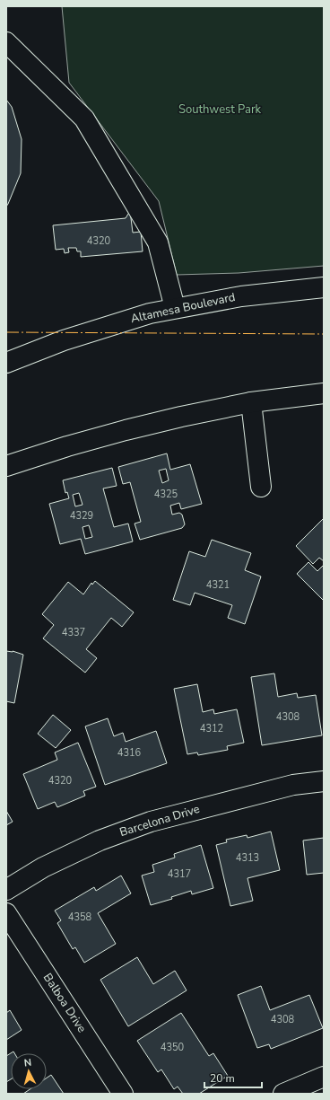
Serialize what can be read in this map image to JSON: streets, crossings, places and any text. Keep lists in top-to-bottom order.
{
  "streets": {
    "street": ["Altamesa Boulevard", "Barcelona Drive", "Balboa Drive"]
  },
  "parks": ["Southwest Park"],
  "house_numbers": [
    "4320",
    "4325",
    "4329",
    "4321",
    "4337",
    "4308",
    "4312",
    "4316",
    "4320",
    "4313",
    "4317",
    "4358",
    "4308",
    "4350"
  ],
  "scale_bar": "20 m",
  "north": "top"
}
